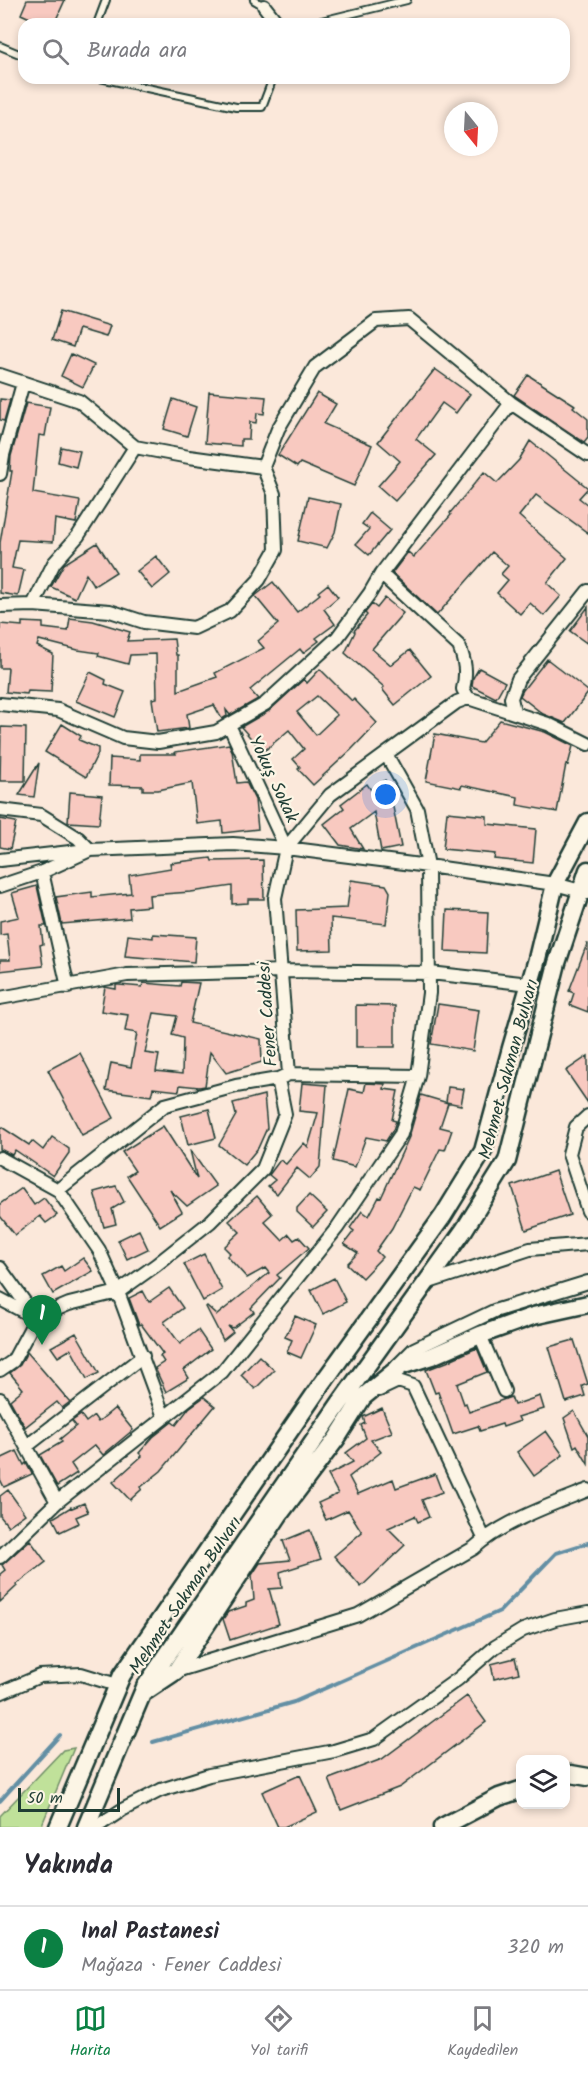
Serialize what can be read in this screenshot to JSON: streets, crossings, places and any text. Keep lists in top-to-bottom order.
{
  "streets": {
    "main road": ["Mehmet Sakman Bulvarı"],
    "street": ["Yokuş Sokak", "Fener Caddesi"]
  },
  "crossings": [
    ["Yokuş Sokak", "Fener Caddesi"]
  ],
  "scale_bar": "50 m",
  "north": "bottom",
  "page": {
    "search": "Burada ara",
    "pins": "1",
    "scale": "50 m",
    "heading": "Yakında",
    "list": [
      {
        "mark": "1",
        "name": "Inal Pastanesi",
        "note": "Mağaza · Fener Caddesi",
        "value": "320 m"
      }
    ],
    "nav": ["Harita", "Yol tarifi", "Kaydedilen"]
  }
}
